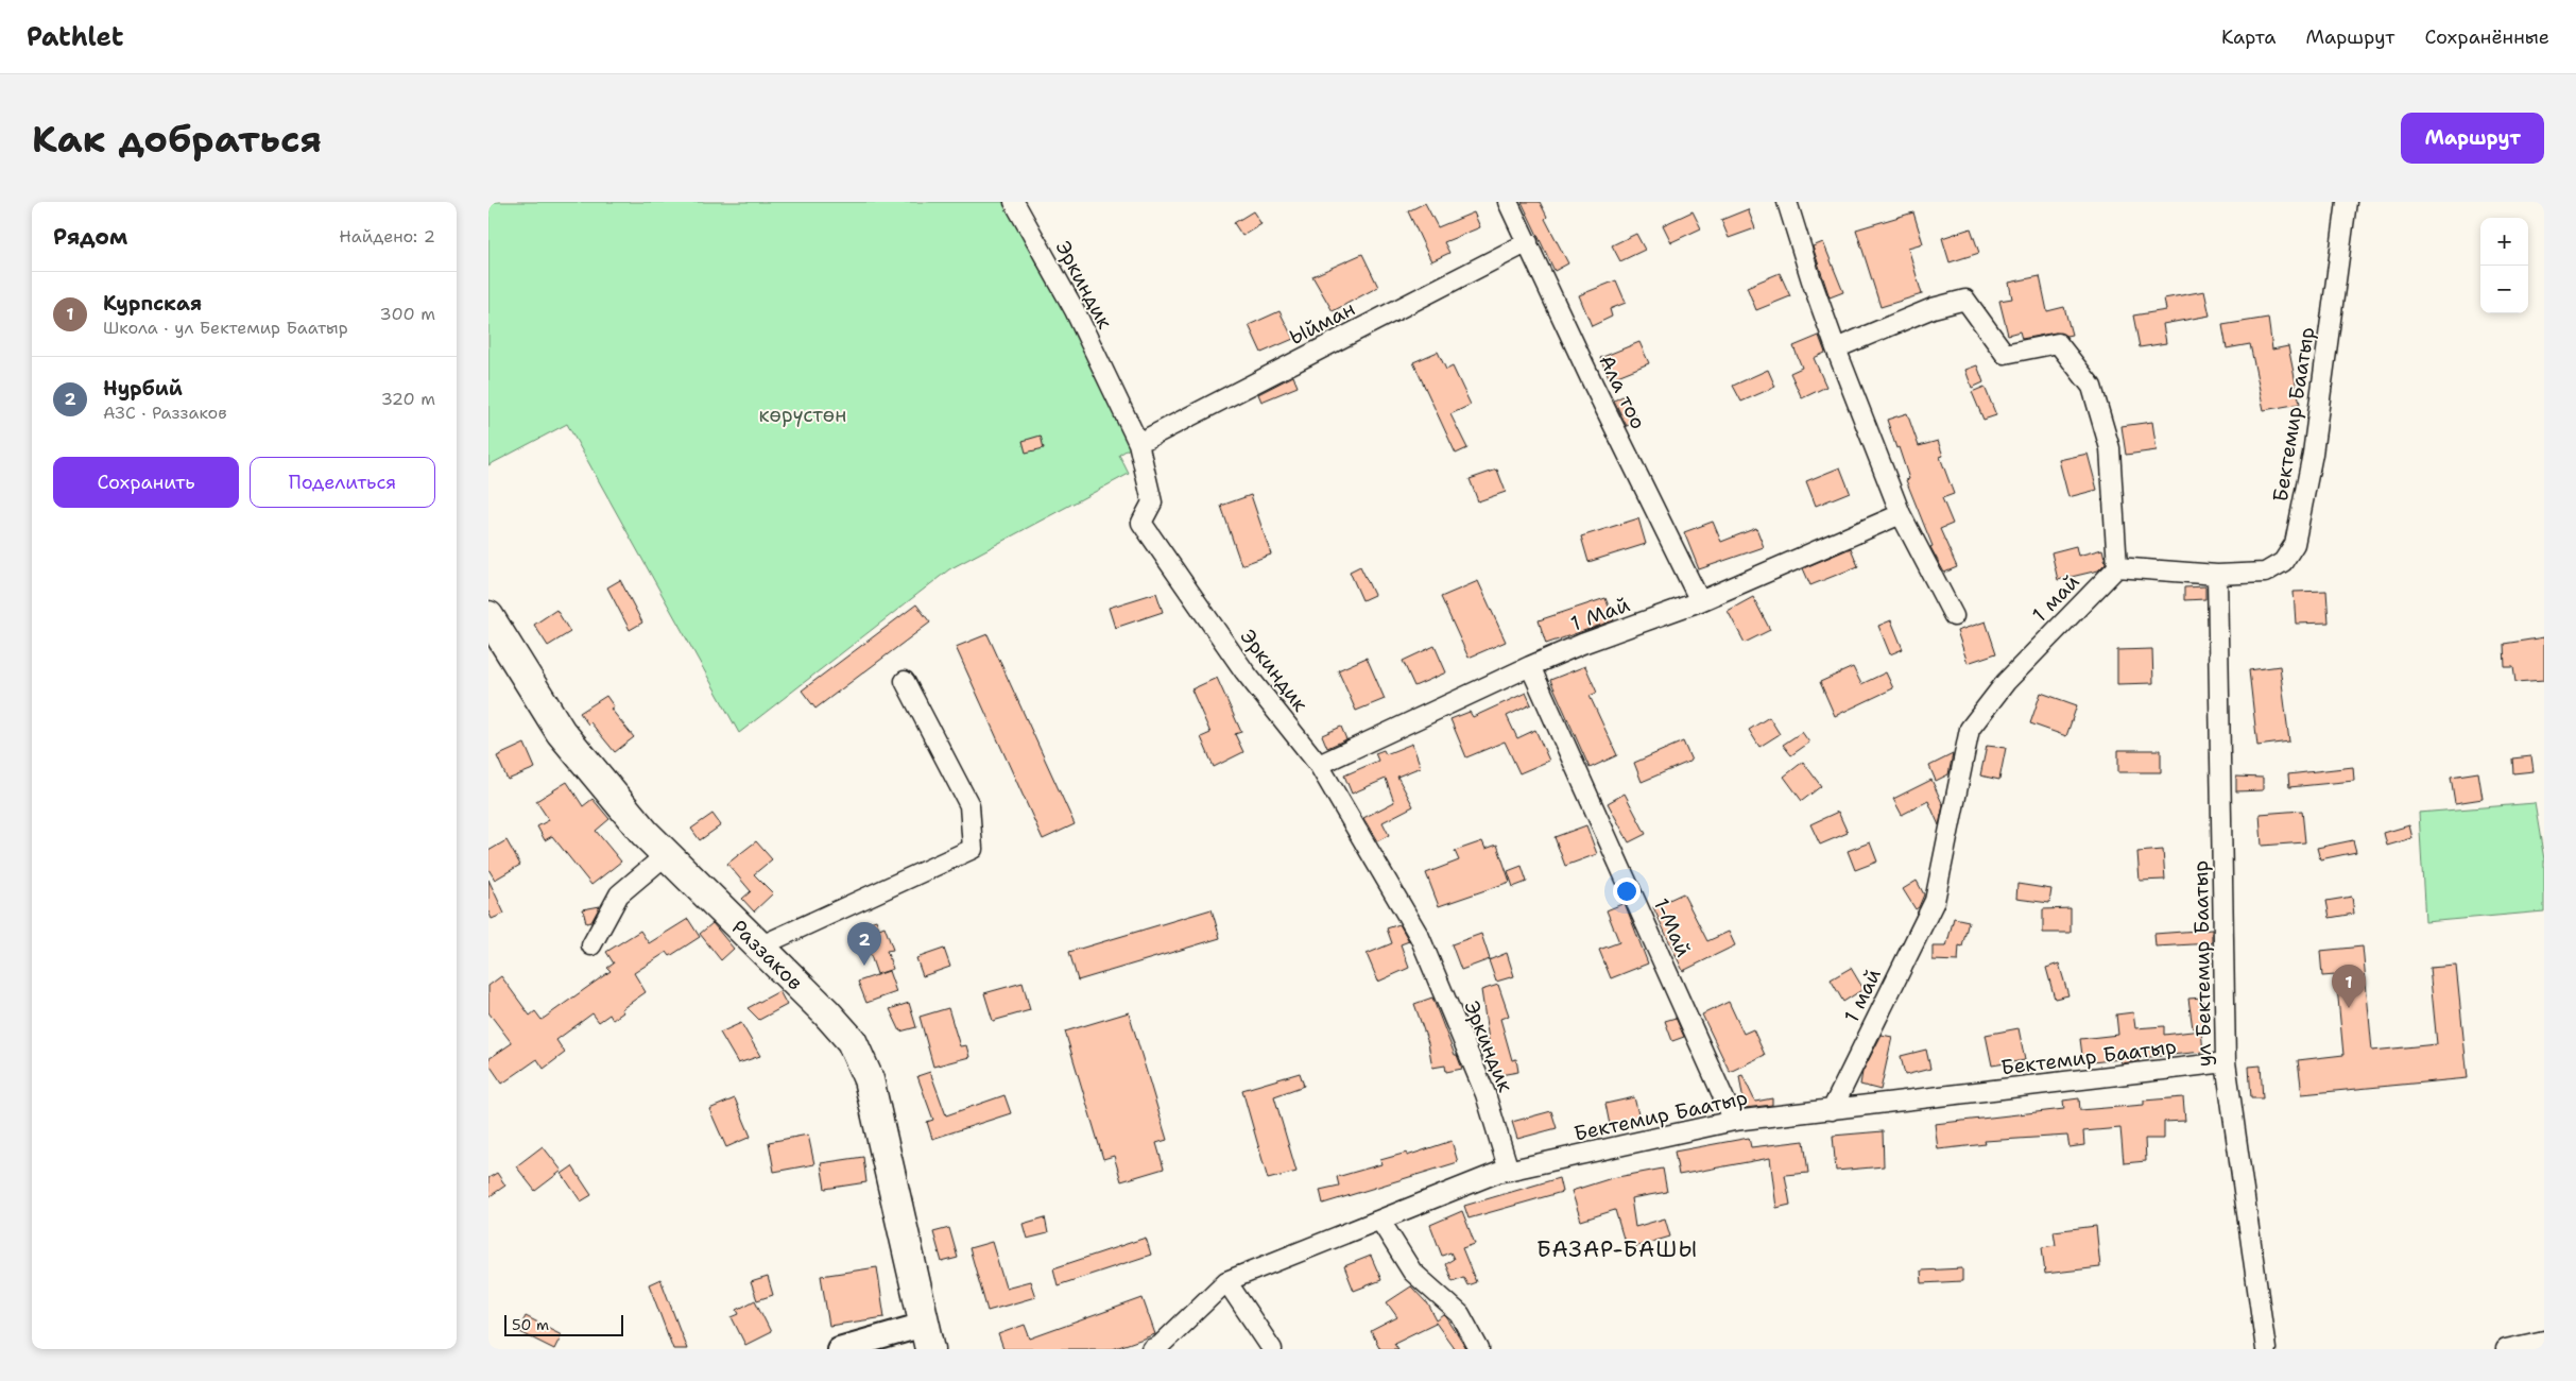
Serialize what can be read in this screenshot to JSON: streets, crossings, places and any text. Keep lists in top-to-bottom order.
{
  "streets": {
    "main road": ["Раззаков"],
    "street": [
      "Эркиндик",
      "Ыйман",
      "Ала тоо",
      "Бектемир Баатыр",
      "1 май",
      "1 Май",
      "1-Май",
      "ул Бектемир Баатыр"
    ]
  },
  "crossings": [
    ["Эркиндик", "Ыйман"],
    ["Эркиндик", "Бектемир Баатыр"],
    ["Эркиндик", "1 Май"],
    ["Ыйман", "Ала тоо"],
    ["Ала тоо", "1 Май"],
    ["Бектемир Баатыр", "1 май"],
    ["Бектемир Баатыр", "1-Май"],
    ["Бектемир Баатыр", "ул Бектемир Баатыр"],
    ["1 Май", "1-Май"]
  ],
  "districts": ["БАЗАР-БАШЫ"],
  "parks": ["көрүстөн"],
  "scale_bar": "50 m",
  "page": {
    "header": "Pathlet",
    "nav": ["Карта", "Маршрут", "Сохранённые"],
    "buttons": [
      "Маршрут",
      ["Сохранить", "Поделиться"]
    ],
    "title": "Как добраться",
    "heading": ["Рядом", "Найдено: 2"],
    "map_buttons": ["+", "−"],
    "list": [
      {
        "mark": "1",
        "name": "Курпская",
        "note": "Школа · ул Бектемир Баатыр",
        "value": "300 m"
      },
      {
        "mark": "2",
        "name": "Нурбий",
        "note": "АЗС · Раззаков",
        "value": "320 m"
      }
    ],
    "pins": ["2", "1"],
    "scale": "50 m"
  }
}
